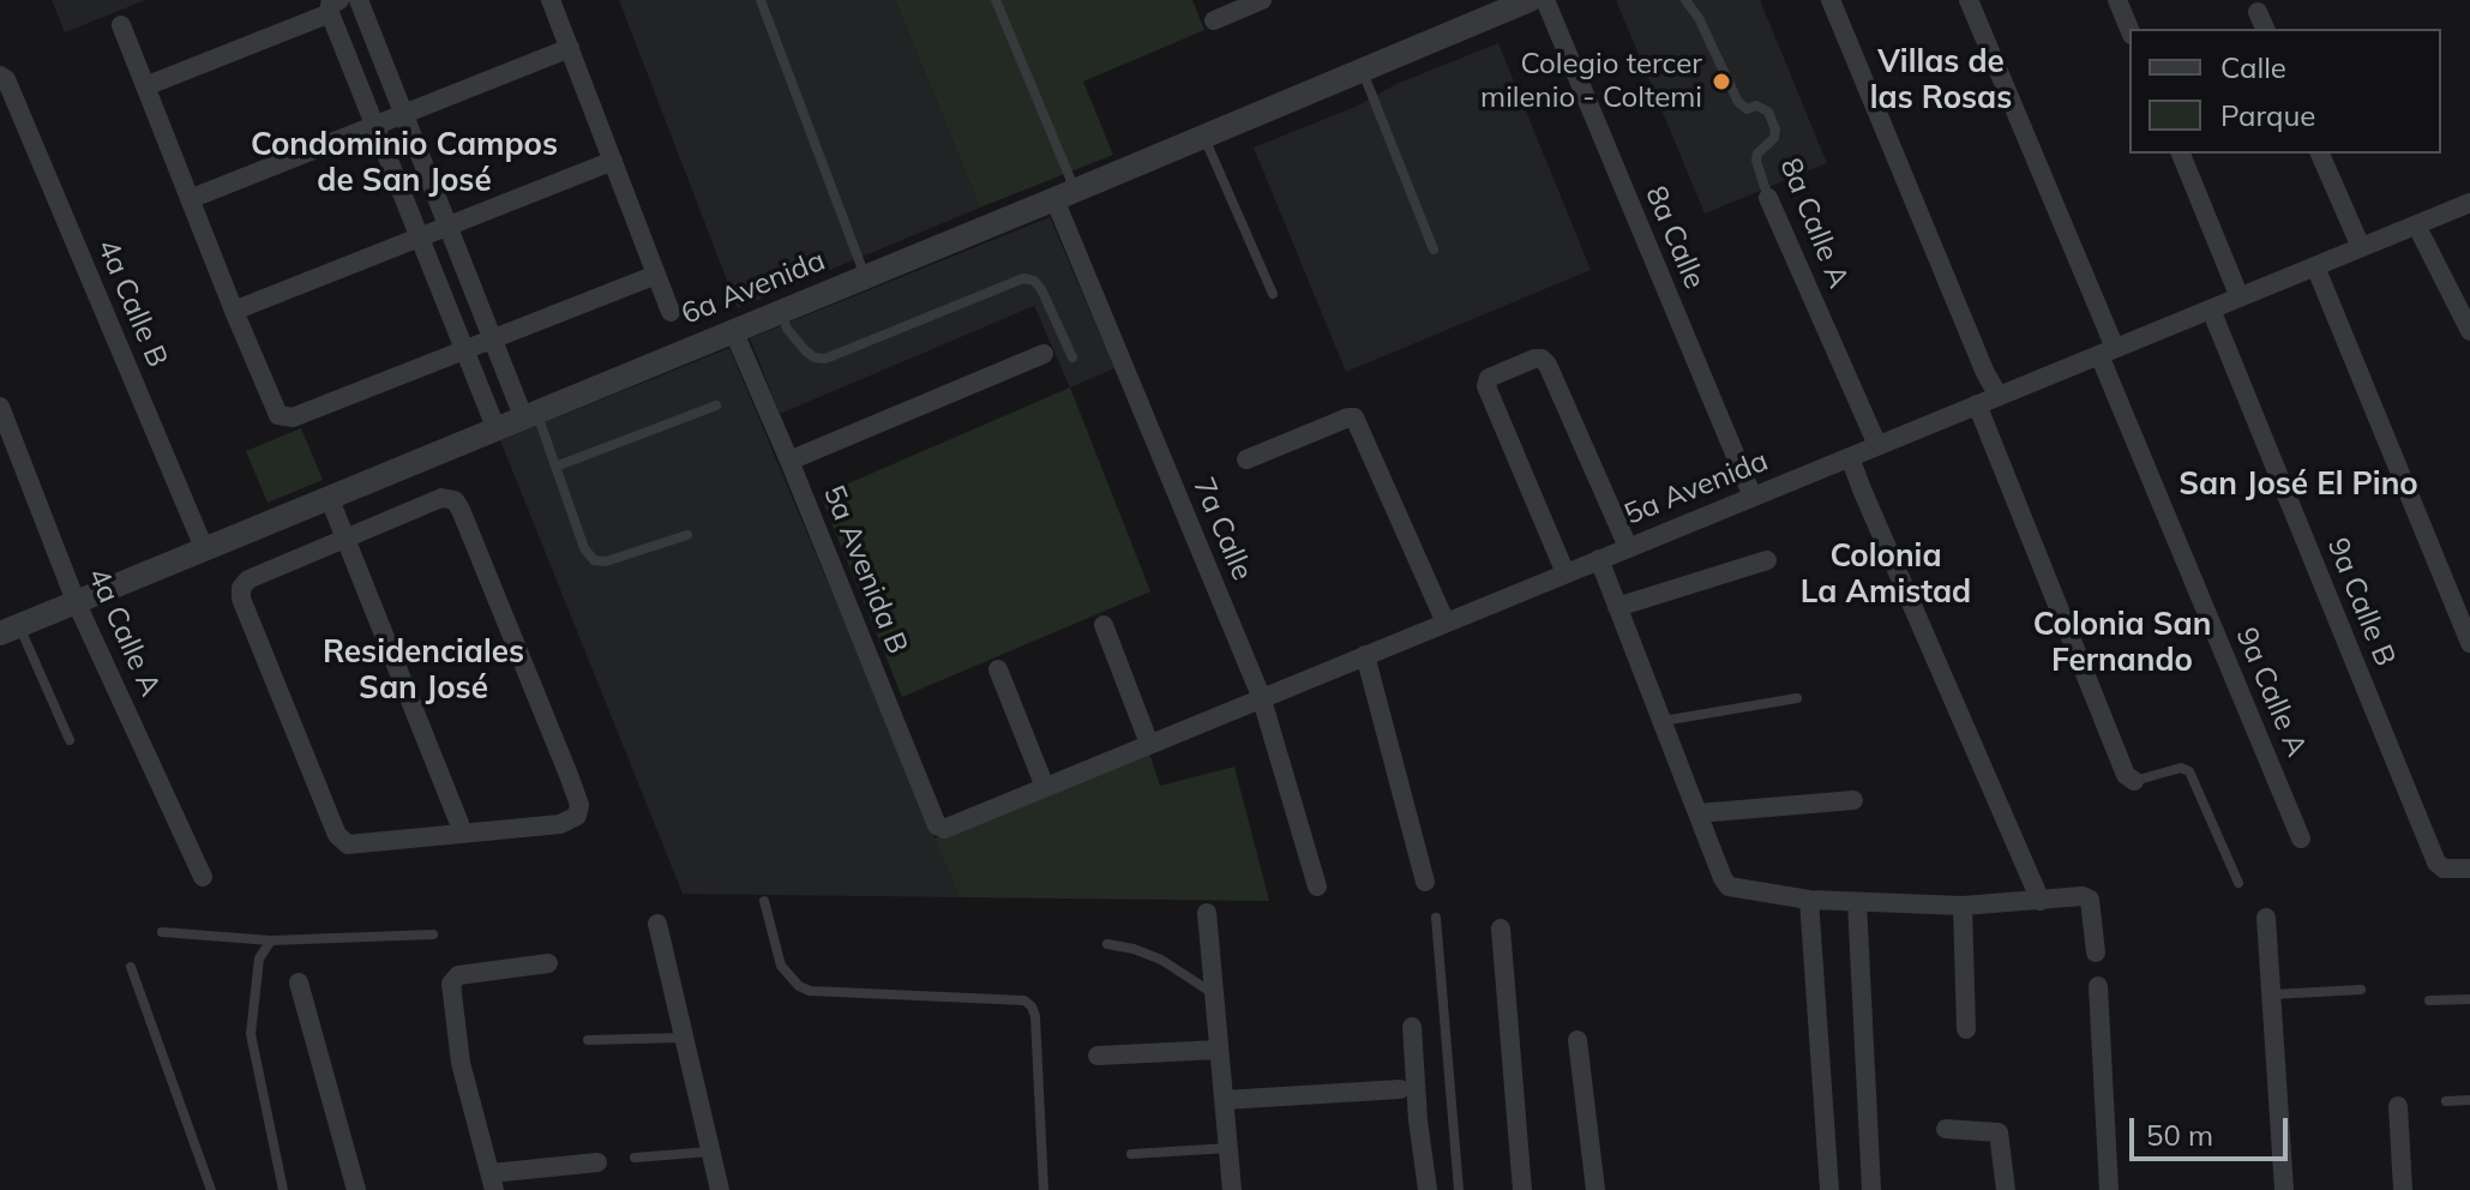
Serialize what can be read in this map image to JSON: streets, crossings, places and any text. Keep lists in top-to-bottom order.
{
  "streets": {
    "street": [
      "8a Calle A",
      "8a Calle",
      "6a Avenida",
      "4a Calle B",
      "5a Avenida",
      "7a Calle",
      "5a Avenida B",
      "9a Calle B",
      "4a Calle A",
      "9a Calle A"
    ]
  },
  "crossings": [
    ["8a Calle A", "5a Avenida"],
    ["8a Calle", "6a Avenida"],
    ["8a Calle", "5a Avenida"],
    ["6a Avenida", "4a Calle B"],
    ["6a Avenida", "7a Calle"],
    ["6a Avenida", "5a Avenida B"],
    ["6a Avenida", "4a Calle A"],
    ["5a Avenida", "7a Calle"],
    ["5a Avenida", "5a Avenida B"],
    ["5a Avenida", "9a Calle B"],
    ["5a Avenida", "9a Calle A"]
  ],
  "districts": [
    "Villas de las Rosas",
    "Condominio Campos de San José",
    "San José El Pino",
    "Colonia La Amistad",
    "Colonia San Fernando",
    "Residenciales San José"
  ],
  "places": ["Colegio tercer milenio - Coltemi"],
  "legend": ["Calle", "Parque"],
  "scale_bar": "50 m"
}
